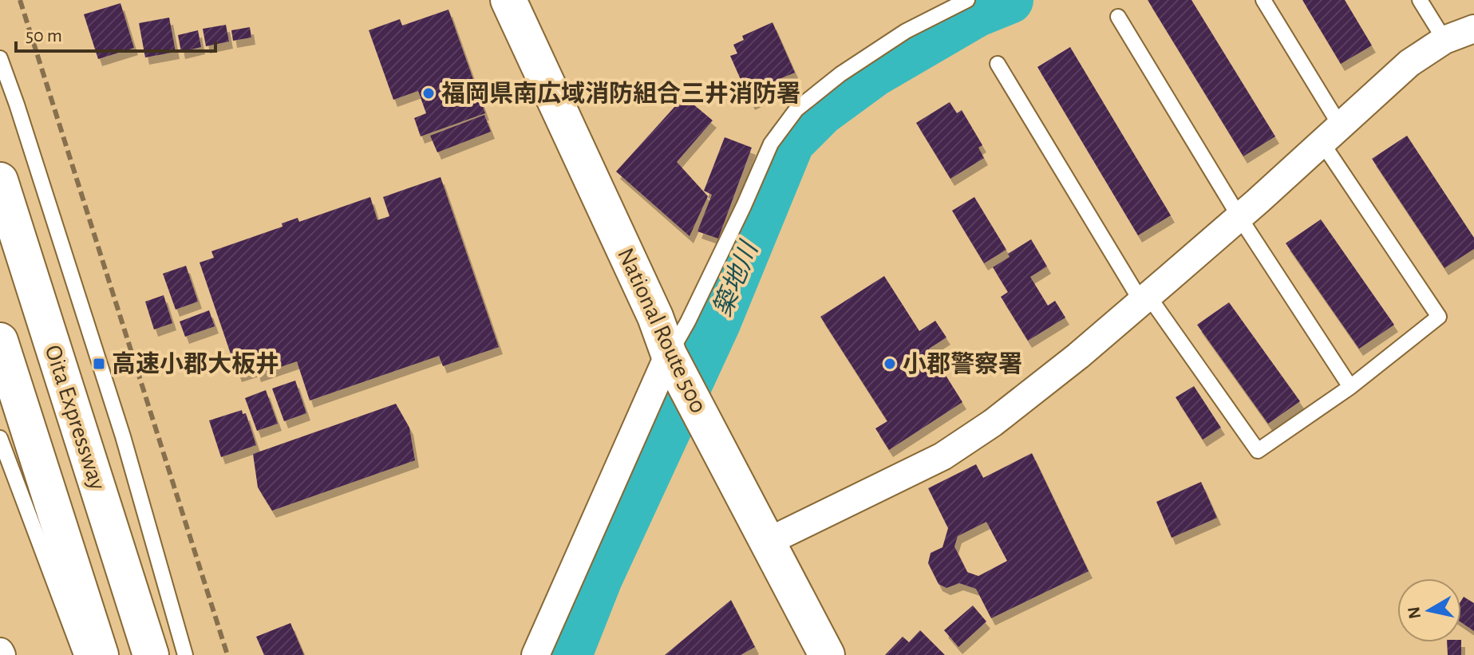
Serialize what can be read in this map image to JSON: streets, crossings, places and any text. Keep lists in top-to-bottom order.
{
  "streets": {
    "highway": ["National Route 500", "Oita Expressway"]
  },
  "water": ["築地川"],
  "places": {
    "other": ["福岡県南広域消防組合三井消防署", "小郡警察署"],
    "transit": ["高速小郡大板井"]
  },
  "scale_bar": "50 m",
  "north": "left"
}
